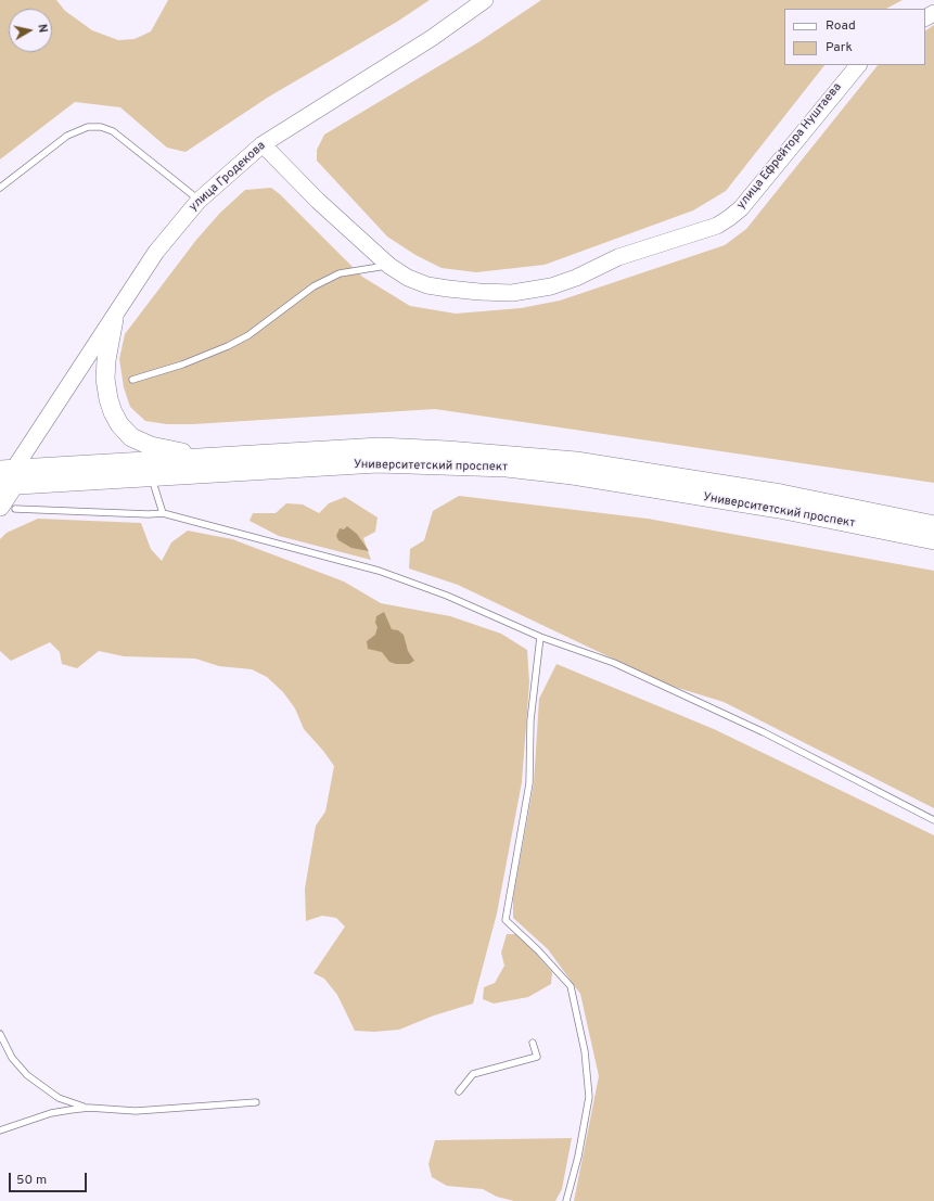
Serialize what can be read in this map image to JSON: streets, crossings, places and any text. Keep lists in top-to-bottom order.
{
  "streets": {
    "main road": ["улица Ефрейтора Нуштаева", "улица Гродекова", "Университетский проспект"]
  },
  "crossings": [
    ["улица Ефрейтора Нуштаева", "улица Гродекова"],
    ["улица Гродекова", "Университетский проспект"]
  ],
  "legend": ["Road", "Park"],
  "scale_bar": "50 m",
  "north": "right"
}
